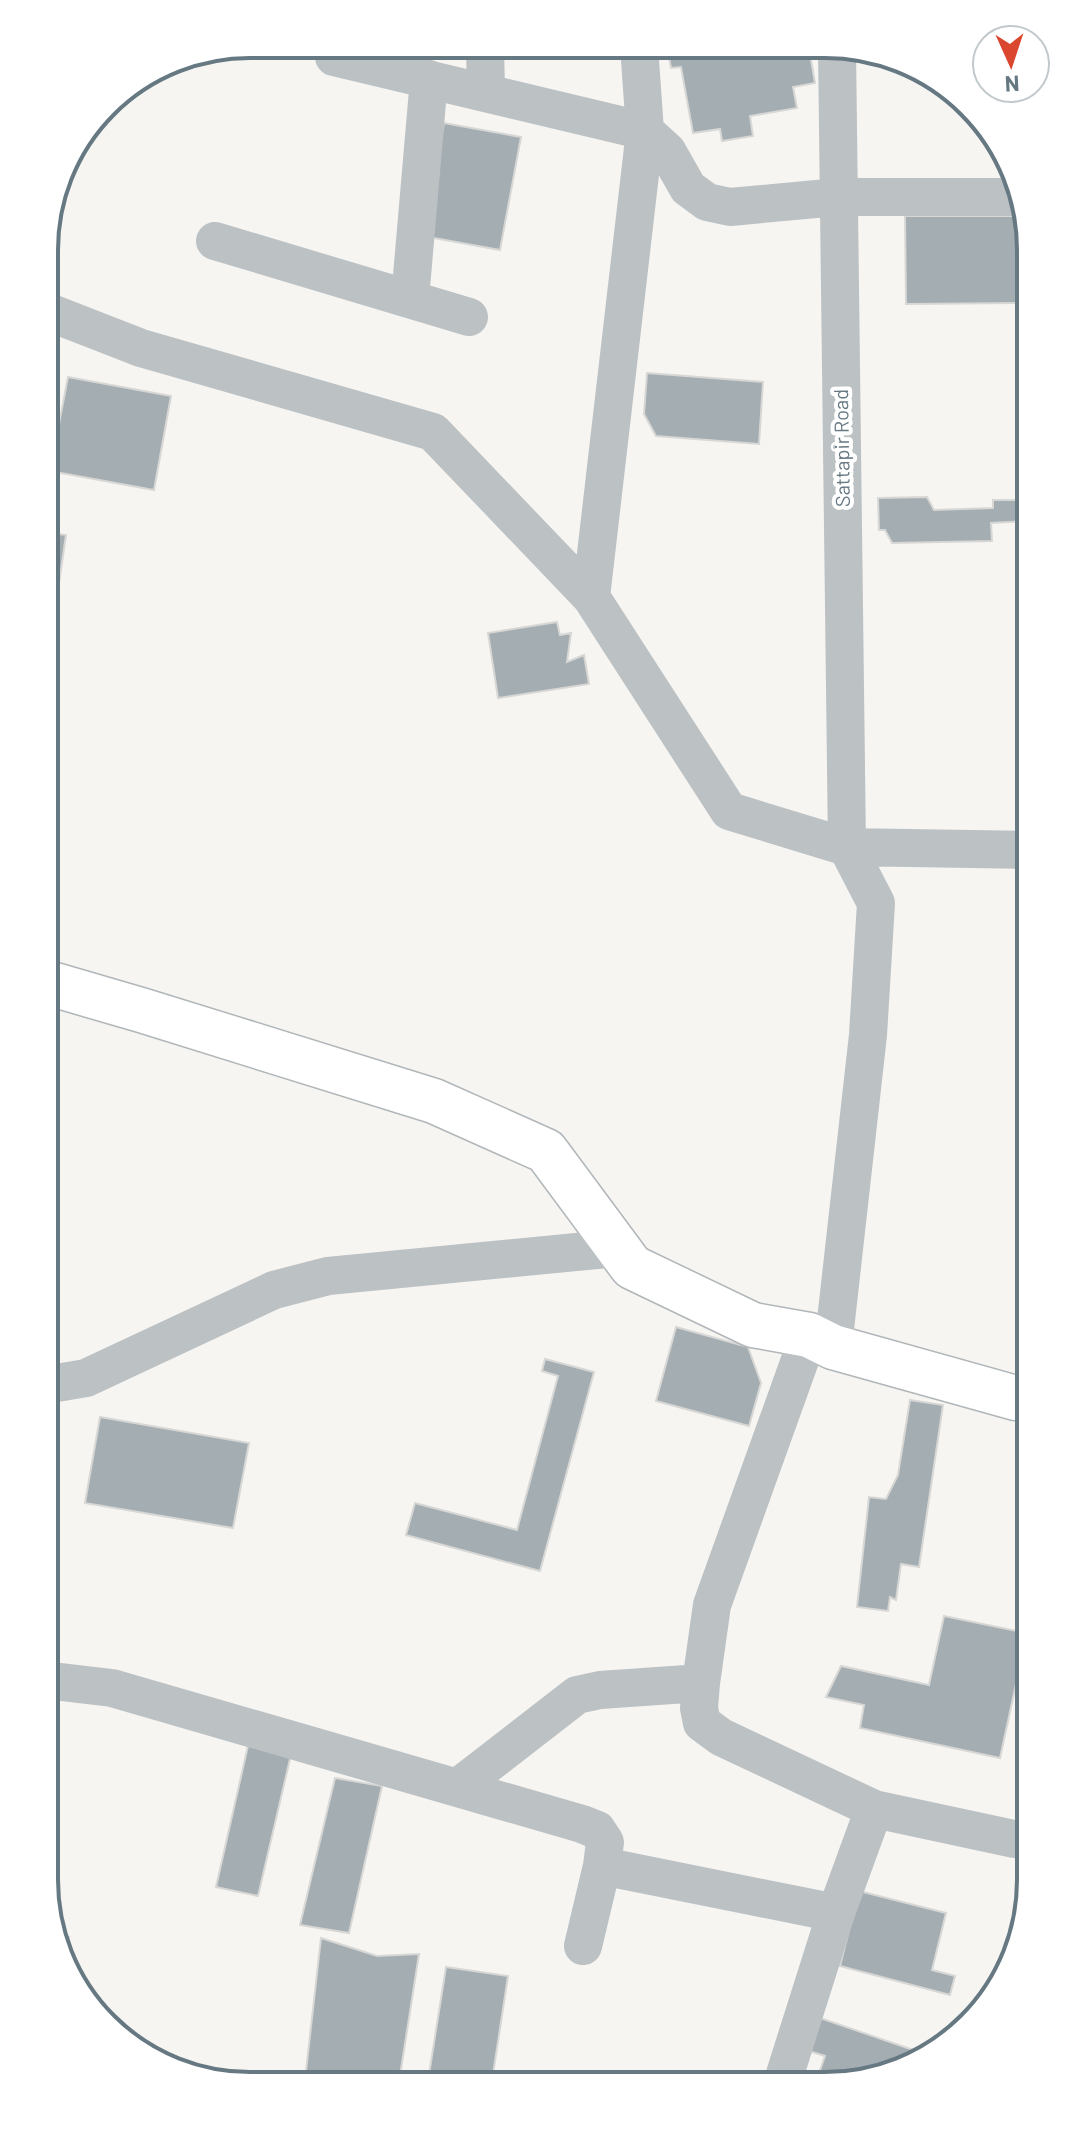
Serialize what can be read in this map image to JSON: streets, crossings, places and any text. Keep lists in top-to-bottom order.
{
  "streets": {
    "street": ["Sattapir Road"]
  },
  "north": "bottom"
}
